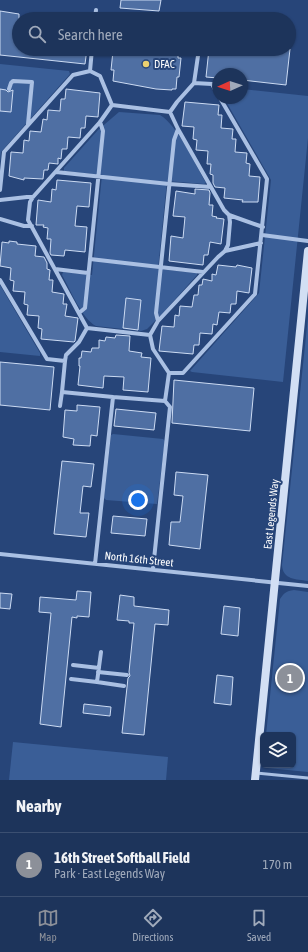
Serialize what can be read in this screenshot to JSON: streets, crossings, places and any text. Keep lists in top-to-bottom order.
{
  "streets": {
    "street": ["East Legends Way", "North 16th Street"]
  },
  "crossings": [
    ["East Legends Way", "North 16th Street"]
  ],
  "places": ["DFAC"],
  "north": "left",
  "page": {
    "search": "Search here",
    "pins": "1",
    "heading": "Nearby",
    "list": [
      {
        "mark": "1",
        "name": "16th Street Softball Field",
        "note": "Park · East Legends Way",
        "value": "170 m"
      }
    ],
    "nav": ["Map", "Directions", "Saved"]
  }
}
